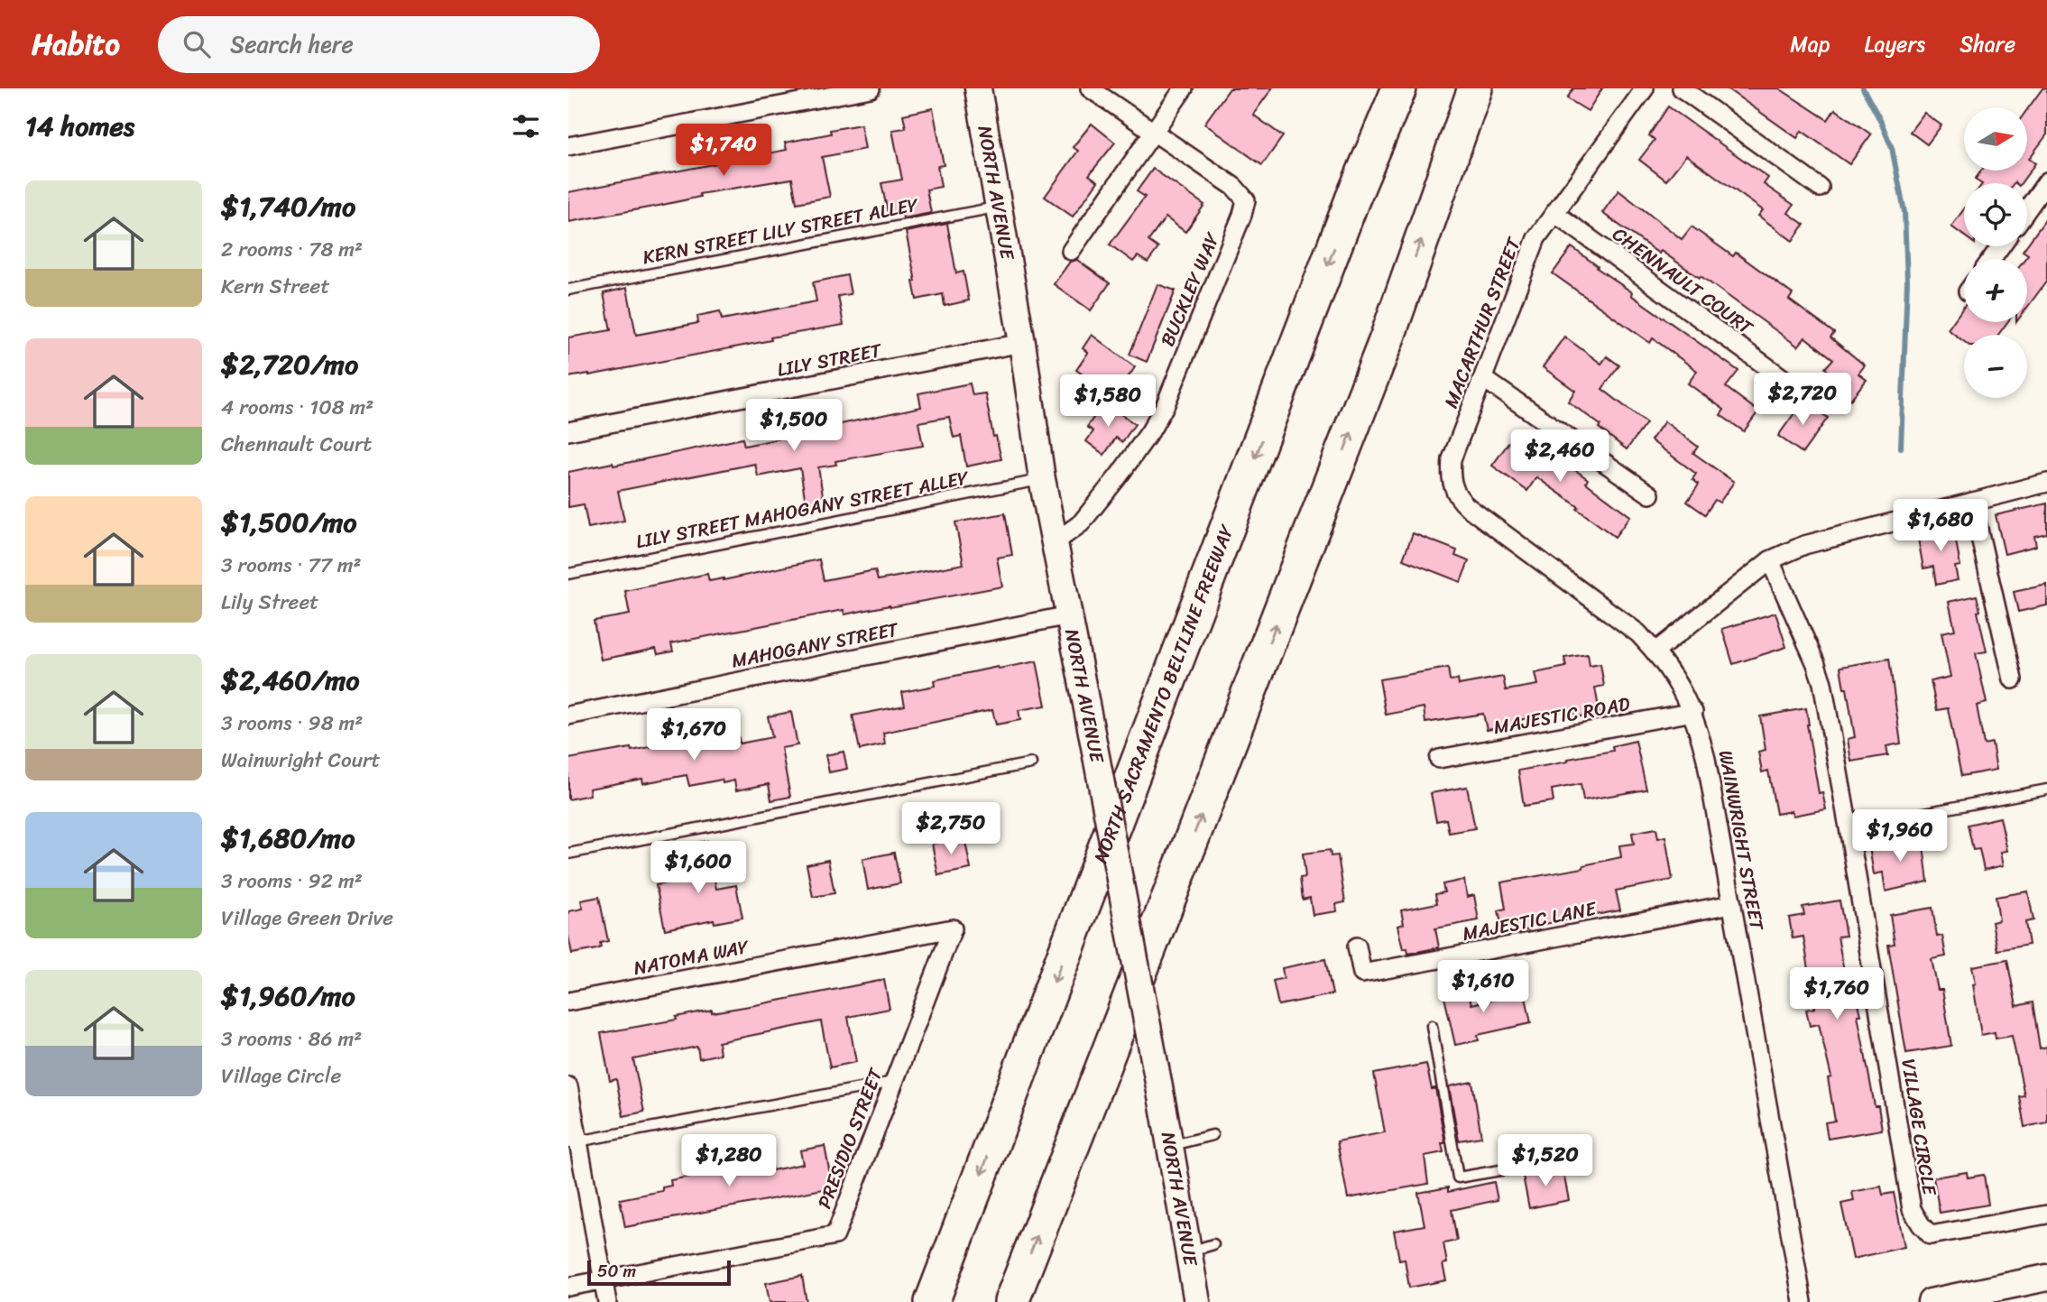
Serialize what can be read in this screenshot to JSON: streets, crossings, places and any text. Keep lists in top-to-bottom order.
{
  "streets": {
    "highway": ["NORTH SACRAMENTO BELTLINE FREEWAY"],
    "street": [
      "NORTH AVENUE",
      "CHENNAULT COURT",
      "BUCKLEY WAY",
      "MACARTHUR STREET",
      "LILY STREET",
      "MAHOGANY STREET",
      "MAJESTIC ROAD",
      "WAINWRIGHT STREET",
      "MAJESTIC LANE",
      "NATOMA WAY",
      "VILLAGE CIRCLE",
      "PRESIDIO STREET"
    ],
    "lane": ["KERN STREET LILY STREET ALLEY", "LILY STREET MAHOGANY STREET ALLEY"]
  },
  "crossings": [
    ["NORTH AVENUE", "KERN STREET LILY STREET ALLEY"],
    ["NORTH AVENUE", "BUCKLEY WAY"],
    ["NORTH AVENUE", "LILY STREET"],
    ["NORTH AVENUE", "LILY STREET MAHOGANY STREET ALLEY"],
    ["NORTH AVENUE", "MAHOGANY STREET"],
    ["CHENNAULT COURT", "MACARTHUR STREET"],
    ["MACARTHUR STREET", "WAINWRIGHT STREET"],
    ["MAJESTIC ROAD", "WAINWRIGHT STREET"],
    ["WAINWRIGHT STREET", "MAJESTIC LANE"],
    ["NATOMA WAY", "PRESIDIO STREET"]
  ],
  "scale_bar": "50 m",
  "north": "right",
  "page": {
    "header": "Habito",
    "search": "Search here",
    "nav": ["Map", "Layers", "Share"],
    "heading": "14 homes",
    "map_buttons": ["+", "−"],
    "price": [
      "$1,740",
      "$2,720",
      "$1,580",
      "$1,500",
      "$2,460",
      "$1,680",
      "$1,670",
      "$2,750",
      "$1,960",
      "$1,600",
      "$1,610",
      "$1,760",
      "$1,280",
      "$1,520"
    ],
    "list": [
      {
        "name": "$1,740/mo",
        "note": "2 rooms · 78 m² · Kern Street"
      },
      {
        "name": "$2,720/mo",
        "note": "4 rooms · 108 m² · Chennault Court"
      },
      {
        "name": "$1,500/mo",
        "note": "3 rooms · 77 m² · Lily Street"
      },
      {
        "name": "$2,460/mo",
        "note": "3 rooms · 98 m² · Wainwright Court"
      },
      {
        "name": "$1,680/mo",
        "note": "3 rooms · 92 m² · Village Green Drive"
      },
      {
        "name": "$1,960/mo",
        "note": "3 rooms · 86 m² · Village Circle"
      }
    ],
    "scale": "50 m"
  }
}
